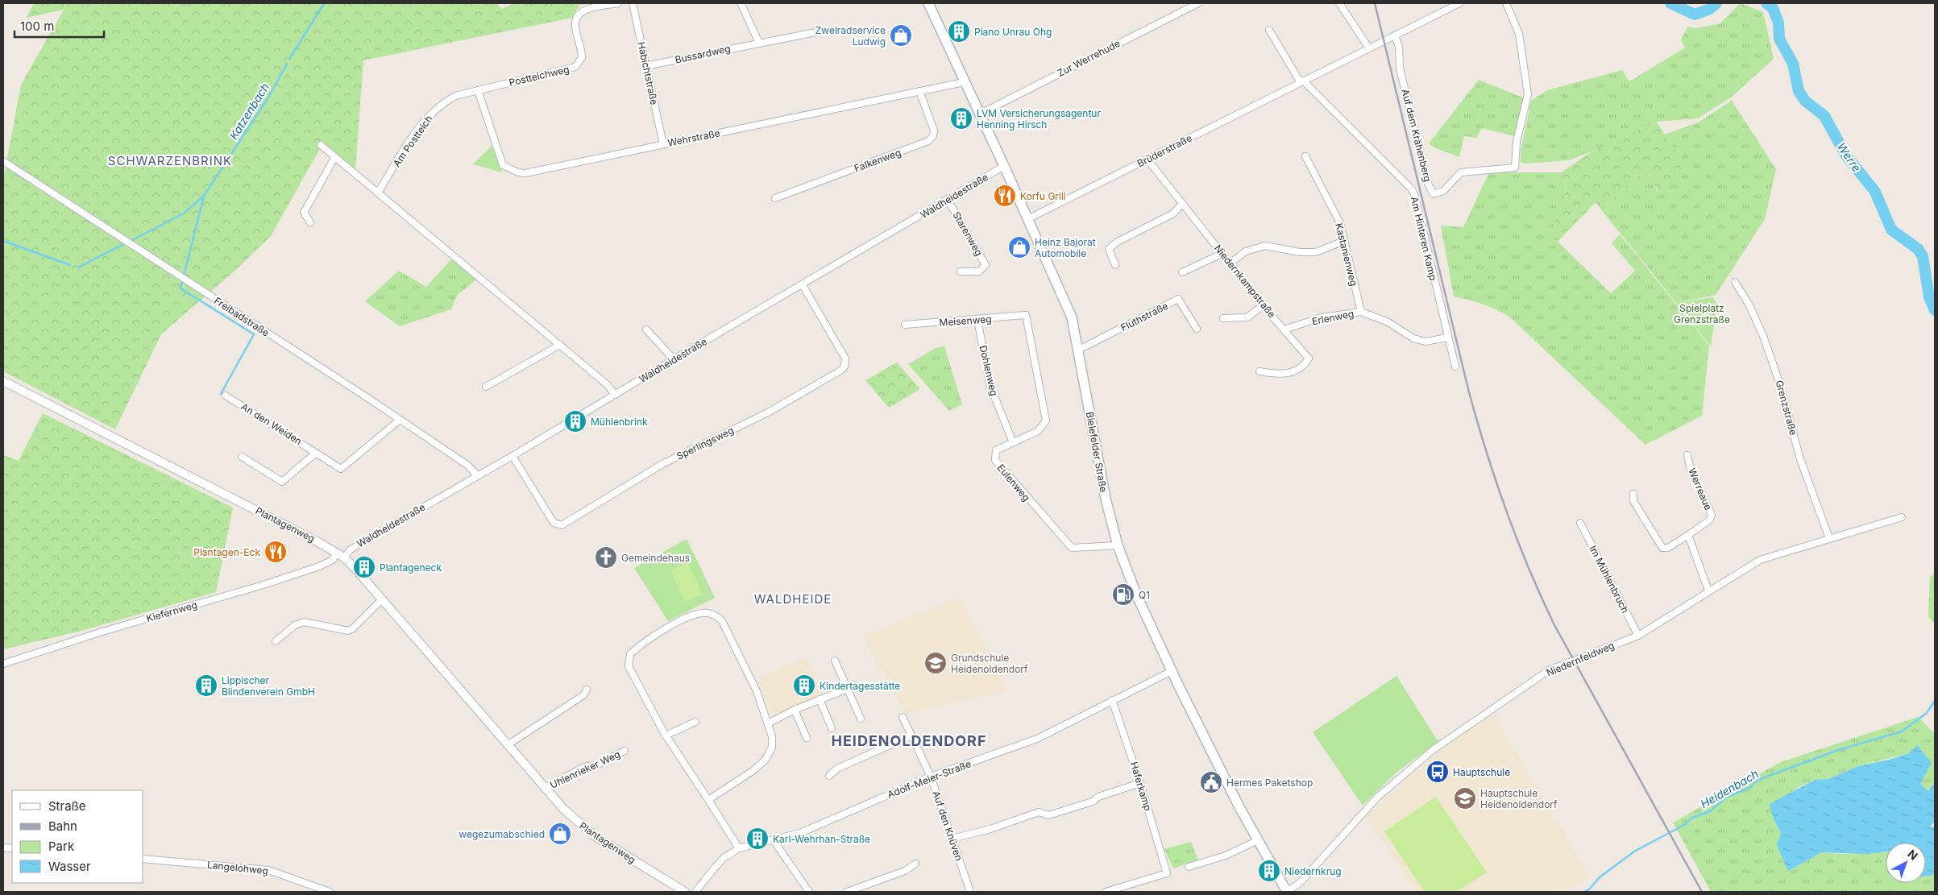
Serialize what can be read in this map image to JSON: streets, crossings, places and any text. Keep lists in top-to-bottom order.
{
  "streets": {
    "main road": ["Bielefelder Straße"],
    "street": [
      "Bussardweg",
      "Zur Werrehude",
      "Habichtstraße",
      "Postteichweg",
      "Auf dem Krähenberg",
      "Wehrstraße",
      "Am Postteich",
      "Brüderstraße",
      "Falkenweg",
      "Waldheidestraße",
      "Starenweg",
      "Am Hinteren Kamp",
      "Kastanienweg",
      "Niedernkampstraße",
      "Freibadstraße",
      "Fluthstraße",
      "Erlenweg",
      "Meisenweg",
      "Dohlenweg",
      "Grenzstraße",
      "An den Weiden",
      "Sperlingsweg",
      "Eulenweg",
      "Werreaue",
      "Plantagenweg",
      "Im Mühlenbruch",
      "Kiefernweg",
      "Niedernfeldweg",
      "Uhlenrieker Weg",
      "Adolf-Meier-Straße",
      "Haferkamp",
      "Auf den Knüven",
      "Langelohweg"
    ]
  },
  "crossings": [
    ["Bussardweg", "Habichtstraße"],
    ["Zur Werrehude", "Bielefelder Straße"],
    ["Habichtstraße", "Wehrstraße"],
    ["Postteichweg", "Wehrstraße"],
    ["Postteichweg", "Am Postteich"],
    ["Auf dem Krähenberg", "Brüderstraße"],
    ["Wehrstraße", "Am Postteich"],
    ["Wehrstraße", "Falkenweg"],
    ["Wehrstraße", "Bielefelder Straße"],
    ["Brüderstraße", "Am Hinteren Kamp"],
    ["Brüderstraße", "Niedernkampstraße"],
    ["Brüderstraße", "Bielefelder Straße"],
    ["Waldheidestraße", "Starenweg"],
    ["Waldheidestraße", "Freibadstraße"],
    ["Waldheidestraße", "Sperlingsweg"],
    ["Waldheidestraße", "Bielefelder Straße"],
    ["Waldheidestraße", "Plantagenweg"],
    ["Am Hinteren Kamp", "Erlenweg"],
    ["Kastanienweg", "Erlenweg"],
    ["Niedernkampstraße", "Erlenweg"],
    ["Freibadstraße", "An den Weiden"],
    ["Fluthstraße", "Bielefelder Straße"],
    ["Meisenweg", "Dohlenweg"],
    ["Meisenweg", "Eulenweg"],
    ["Dohlenweg", "Eulenweg"],
    ["Grenzstraße", "Niedernfeldweg"],
    ["Bielefelder Straße", "Eulenweg"],
    ["Bielefelder Straße", "Niedernfeldweg"],
    ["Bielefelder Straße", "Adolf-Meier-Straße"],
    ["Plantagenweg", "Kiefernweg"],
    ["Plantagenweg", "Uhlenrieker Weg"],
    ["Im Mühlenbruch", "Niedernfeldweg"],
    ["Adolf-Meier-Straße", "Haferkamp"],
    ["Adolf-Meier-Straße", "Auf den Knüven"]
  ],
  "districts": ["SCHWARZENBRINK", "WALDHEIDE", "HEIDENOLDENDORF"],
  "water": ["Katzenbach", "Werre", "Heidenbach"],
  "parks": ["Spielplatz Grenzstraße"],
  "places": {
    "building": [
      "Piano Unrau Ohg",
      "LVM Versicherungsagentur Henning Hirsch",
      "Mühlenbrink",
      "Plantageneck",
      "Lippischer Blindenverein GmbH",
      "Kindertagesstätte",
      "Karl-Wehrhan-Straße",
      "Niedernkrug"
    ],
    "shop": ["Zweiradservice Ludwig", "Heinz Bajorat Automobile", "wegezumabschied"],
    "restaurant": ["Korfu Grill", "Plantagen-Eck"],
    "church": ["Gemeindehaus"],
    "fuel station": ["Q1"],
    "school or university": ["Grundschule Heidenoldendorf", "Hauptschule Heidenoldendorf"],
    "bus stop": ["Hauptschule"],
    "public building": ["Hermes Paketshop"]
  },
  "legend": [
    "Straße",
    "Bahn",
    "Park",
    "Wasser"
  ],
  "scale_bar": "100 m",
  "north": "top right"
}
